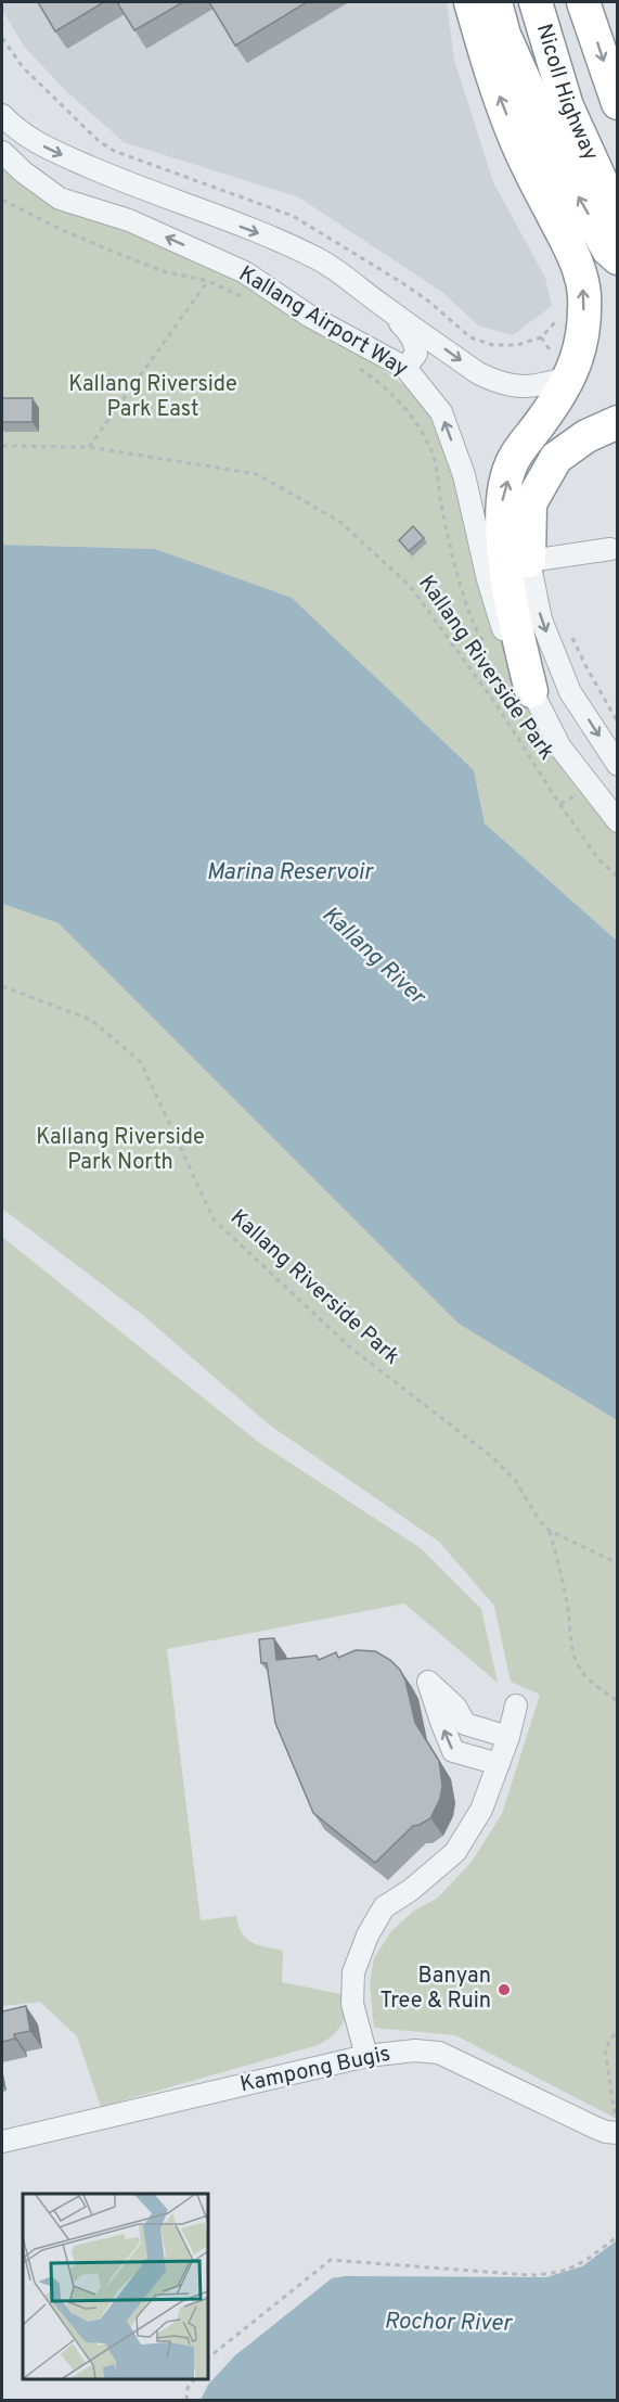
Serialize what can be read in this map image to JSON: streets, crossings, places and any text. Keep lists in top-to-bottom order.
{
  "streets": {
    "highway": ["Nicoll Highway"],
    "street": ["Kallang Airport Way", "Kampong Bugis"],
    "path": ["Kallang Riverside Park"]
  },
  "water": ["Marina Reservoir", "Kallang River", "Rochor River"],
  "parks": ["Kallang Riverside Park East", "Kallang Riverside Park North"],
  "places": ["Banyan Tree & Ruin"]
}
